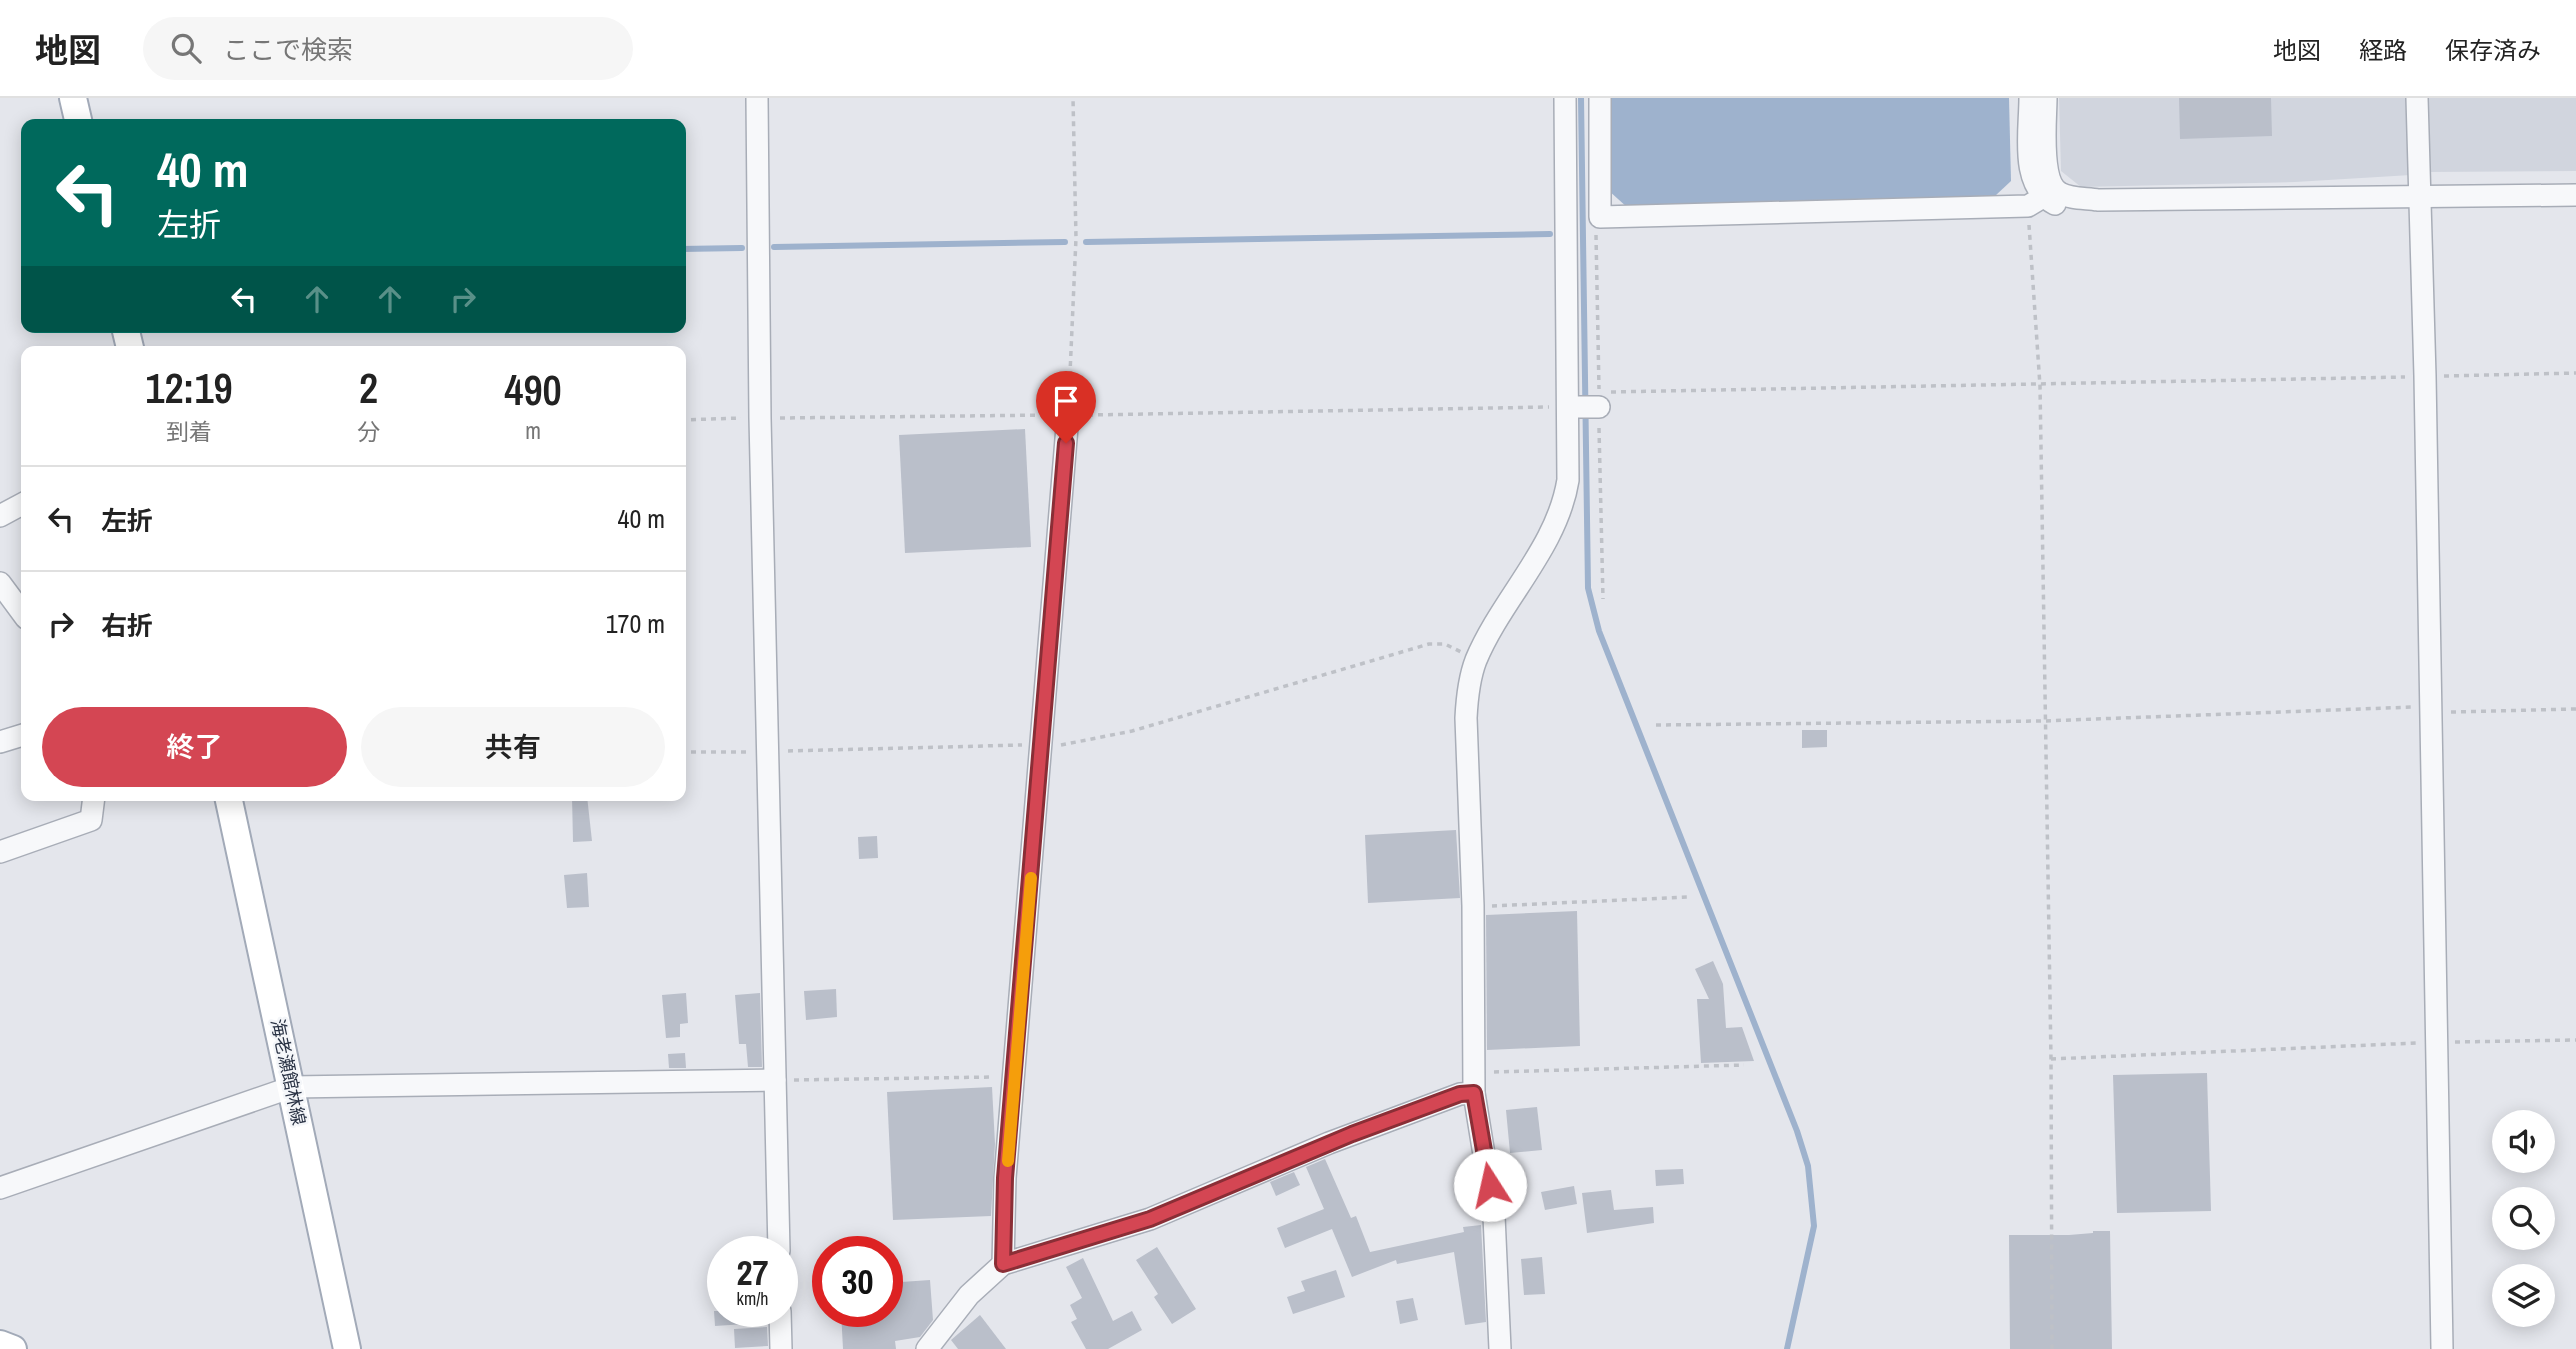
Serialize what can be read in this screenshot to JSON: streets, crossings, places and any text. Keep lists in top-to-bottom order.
{
  "streets": {
    "main road": ["海老瀬館林線"]
  },
  "page": {
    "header": "地図",
    "search": "ここで検索",
    "nav": ["地図", "経路", "保存済み"],
    "turn": ["40 m", "左折"],
    "eta": [
      "12:19",
      "到着",
      "2",
      "分",
      "490",
      "m"
    ],
    "list": [
      {
        "name": "左折",
        "value": "40 m"
      },
      {
        "name": "右折",
        "value": "170 m"
      }
    ],
    "buttons": ["終了", "共有"],
    "speed": "27 km/h",
    "limit": "30"
  }
}
